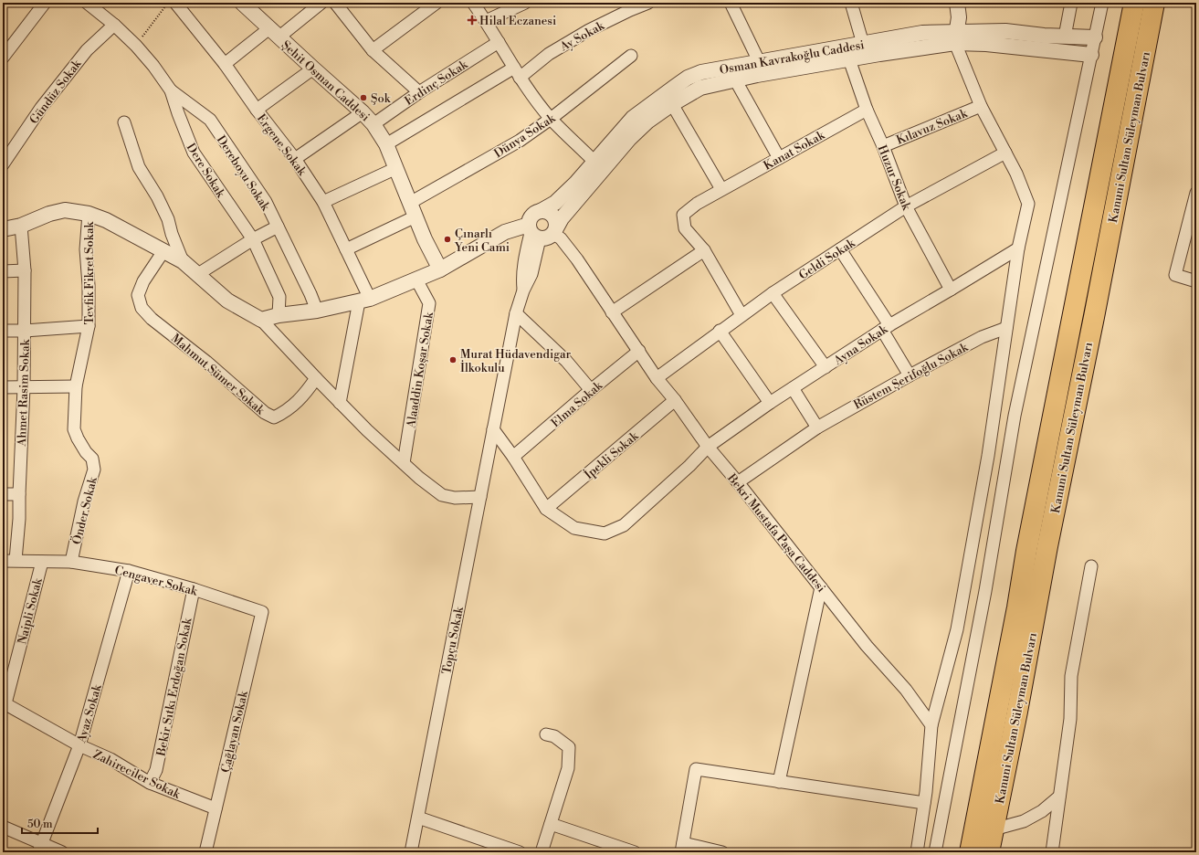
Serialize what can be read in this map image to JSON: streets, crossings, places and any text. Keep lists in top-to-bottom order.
{
  "streets": {
    "highway": ["Kanuni Sultan Süleyman Bulvarı"],
    "street": [
      "Ay Sokak",
      "Osman Kavrakoğlu Caddesi",
      "Şehit Osman Caddesi",
      "Erdinç Sokak",
      "Gündüz Sokak",
      "Kılavuz Sokak",
      "Dünya Sokak",
      "Ergene Sokak",
      "Kanat Sokak",
      "Dere Sokak",
      "Dereboyu Sokak",
      "Huzur Sokak",
      "Geldi Sokak",
      "Tevfik Fikret Sokak",
      "Ayna Sokak",
      "Alaaddin Koşar Sokak",
      "Mahmut Sümer Sokak",
      "Rüstem Şerifoğlu Sokak",
      "Ahmet Rasim Sokak",
      "Elma Sokak",
      "İpekli Sokak",
      "Önder Sokak",
      "Bekri Mustafa Paşa Caddesi",
      "Cengaver Sokak",
      "Naipli Sokak",
      "Topçu Sokak",
      "Bekir Sıtkı Erdoğan Sokak",
      "Ayaz Sokak",
      "Çağlayan Sokak",
      "Zahireciler Sokak"
    ]
  },
  "crossings": [
    ["Ay Sokak", "Şehit Osman Caddesi"],
    ["Osman Kavrakoğlu Caddesi", "Huzur Sokak"],
    ["Osman Kavrakoğlu Caddesi", "Bekri Mustafa Paşa Caddesi"],
    ["Osman Kavrakoğlu Caddesi", "Topçu Sokak"],
    ["Şehit Osman Caddesi", "Erdinç Sokak"],
    ["Şehit Osman Caddesi", "Dünya Sokak"],
    ["Gündüz Sokak", "Dere Sokak"],
    ["Kılavuz Sokak", "Huzur Sokak"],
    ["Dünya Sokak", "Ergene Sokak"],
    ["Kanat Sokak", "Huzur Sokak"],
    ["Dere Sokak", "Dereboyu Sokak"],
    ["Huzur Sokak", "Geldi Sokak"],
    ["Huzur Sokak", "Ayna Sokak"],
    ["Geldi Sokak", "Bekri Mustafa Paşa Caddesi"],
    ["Tevfik Fikret Sokak", "Önder Sokak"],
    ["Ayna Sokak", "İpekli Sokak"],
    ["Ayna Sokak", "Bekri Mustafa Paşa Caddesi"],
    ["Rüstem Şerifoğlu Sokak", "Bekri Mustafa Paşa Caddesi"],
    ["Ahmet Rasim Sokak", "Cengaver Sokak"],
    ["Elma Sokak", "Bekri Mustafa Paşa Caddesi"],
    ["İpekli Sokak", "Bekri Mustafa Paşa Caddesi"],
    ["Önder Sokak", "Cengaver Sokak"],
    ["Bekri Mustafa Paşa Caddesi", "Topçu Sokak"],
    ["Cengaver Sokak", "Naipli Sokak"],
    ["Cengaver Sokak", "Bekir Sıtkı Erdoğan Sokak"],
    ["Cengaver Sokak", "Ayaz Sokak"],
    ["Cengaver Sokak", "Çağlayan Sokak"],
    ["Naipli Sokak", "Zahireciler Sokak"],
    ["Bekir Sıtkı Erdoğan Sokak", "Zahireciler Sokak"],
    ["Ayaz Sokak", "Zahireciler Sokak"],
    ["Çağlayan Sokak", "Zahireciler Sokak"]
  ],
  "places": {
    "health": ["Hilal Eczanesi"],
    "other": ["Şok", "Çınarlı Yeni Cami", "Murat Hüdavendigar İlkokulu"]
  },
  "scale_bar": "50 m"
}
